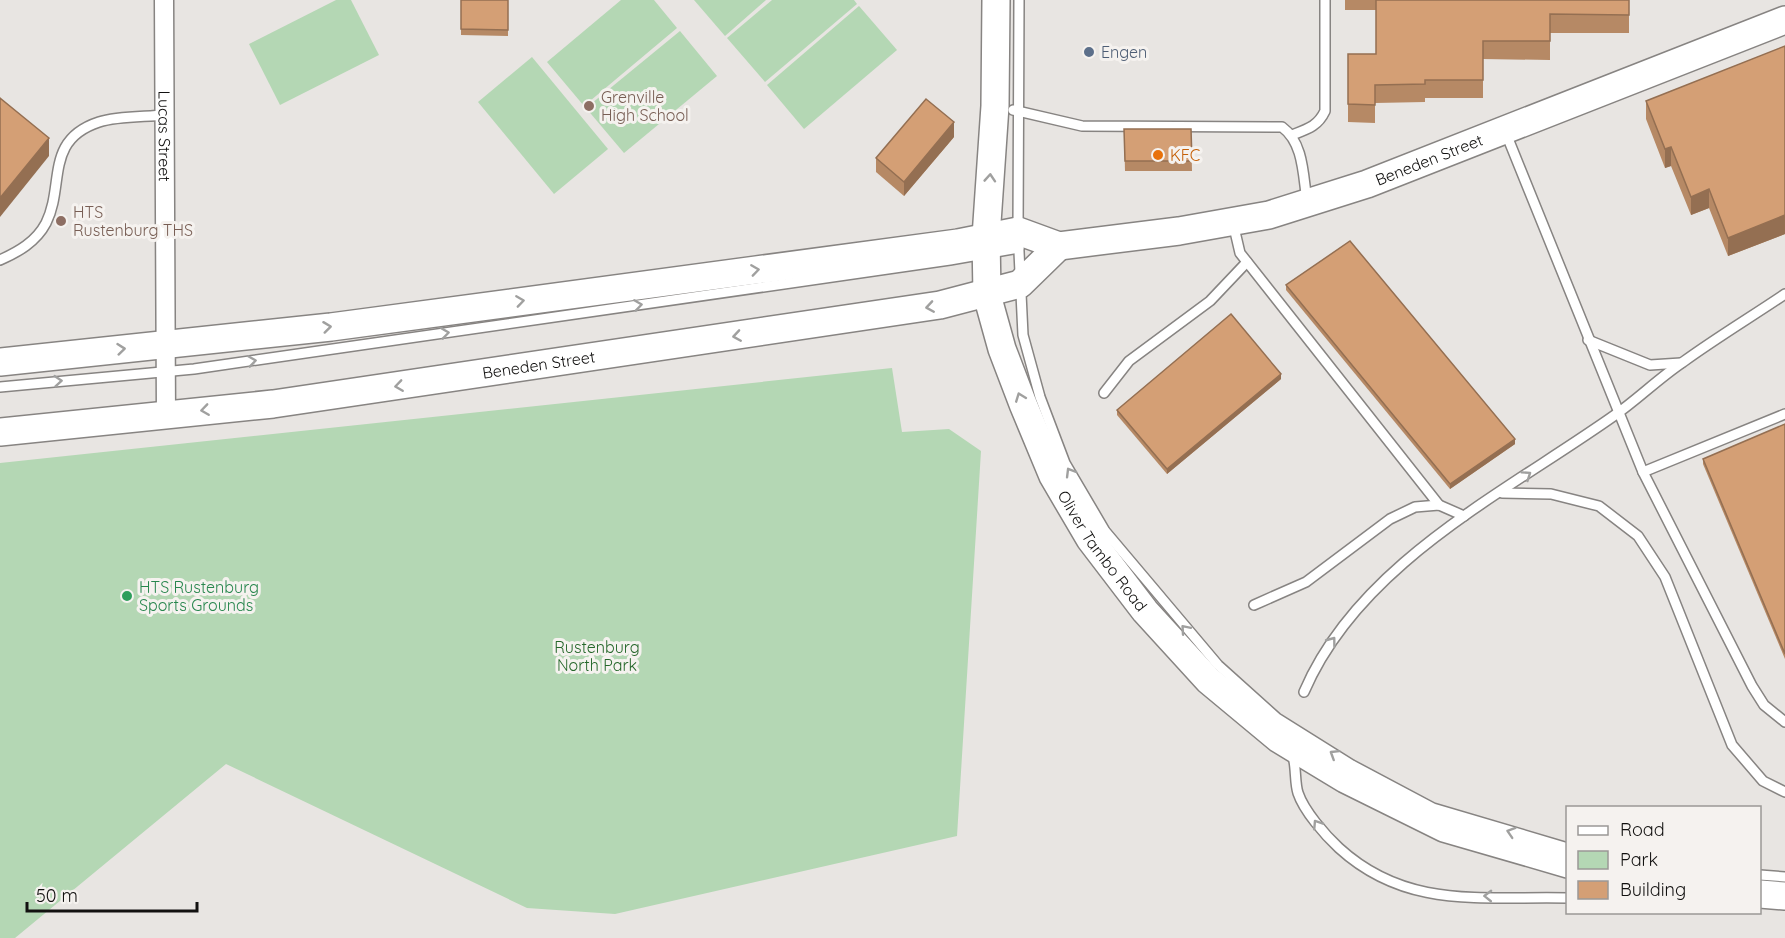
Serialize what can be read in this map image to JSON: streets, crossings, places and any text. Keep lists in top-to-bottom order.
{
  "streets": {
    "main road": ["Beneden Street", "Oliver Tambo Road"],
    "street": ["Lucas Street"]
  },
  "crossings": [
    ["Lucas Street", "Beneden Street"],
    ["Beneden Street", "Oliver Tambo Road"]
  ],
  "one_way": ["Oliver Tambo Road"],
  "parks": ["Rustenburg North Park"],
  "places": [
    "Engen",
    "Grenville High School",
    "KFC",
    "HTS Rustenburg THS",
    "HTS Rustenburg Sports Grounds"
  ],
  "legend": ["Road", "Park", "Building"],
  "scale_bar": "50 m"
}
